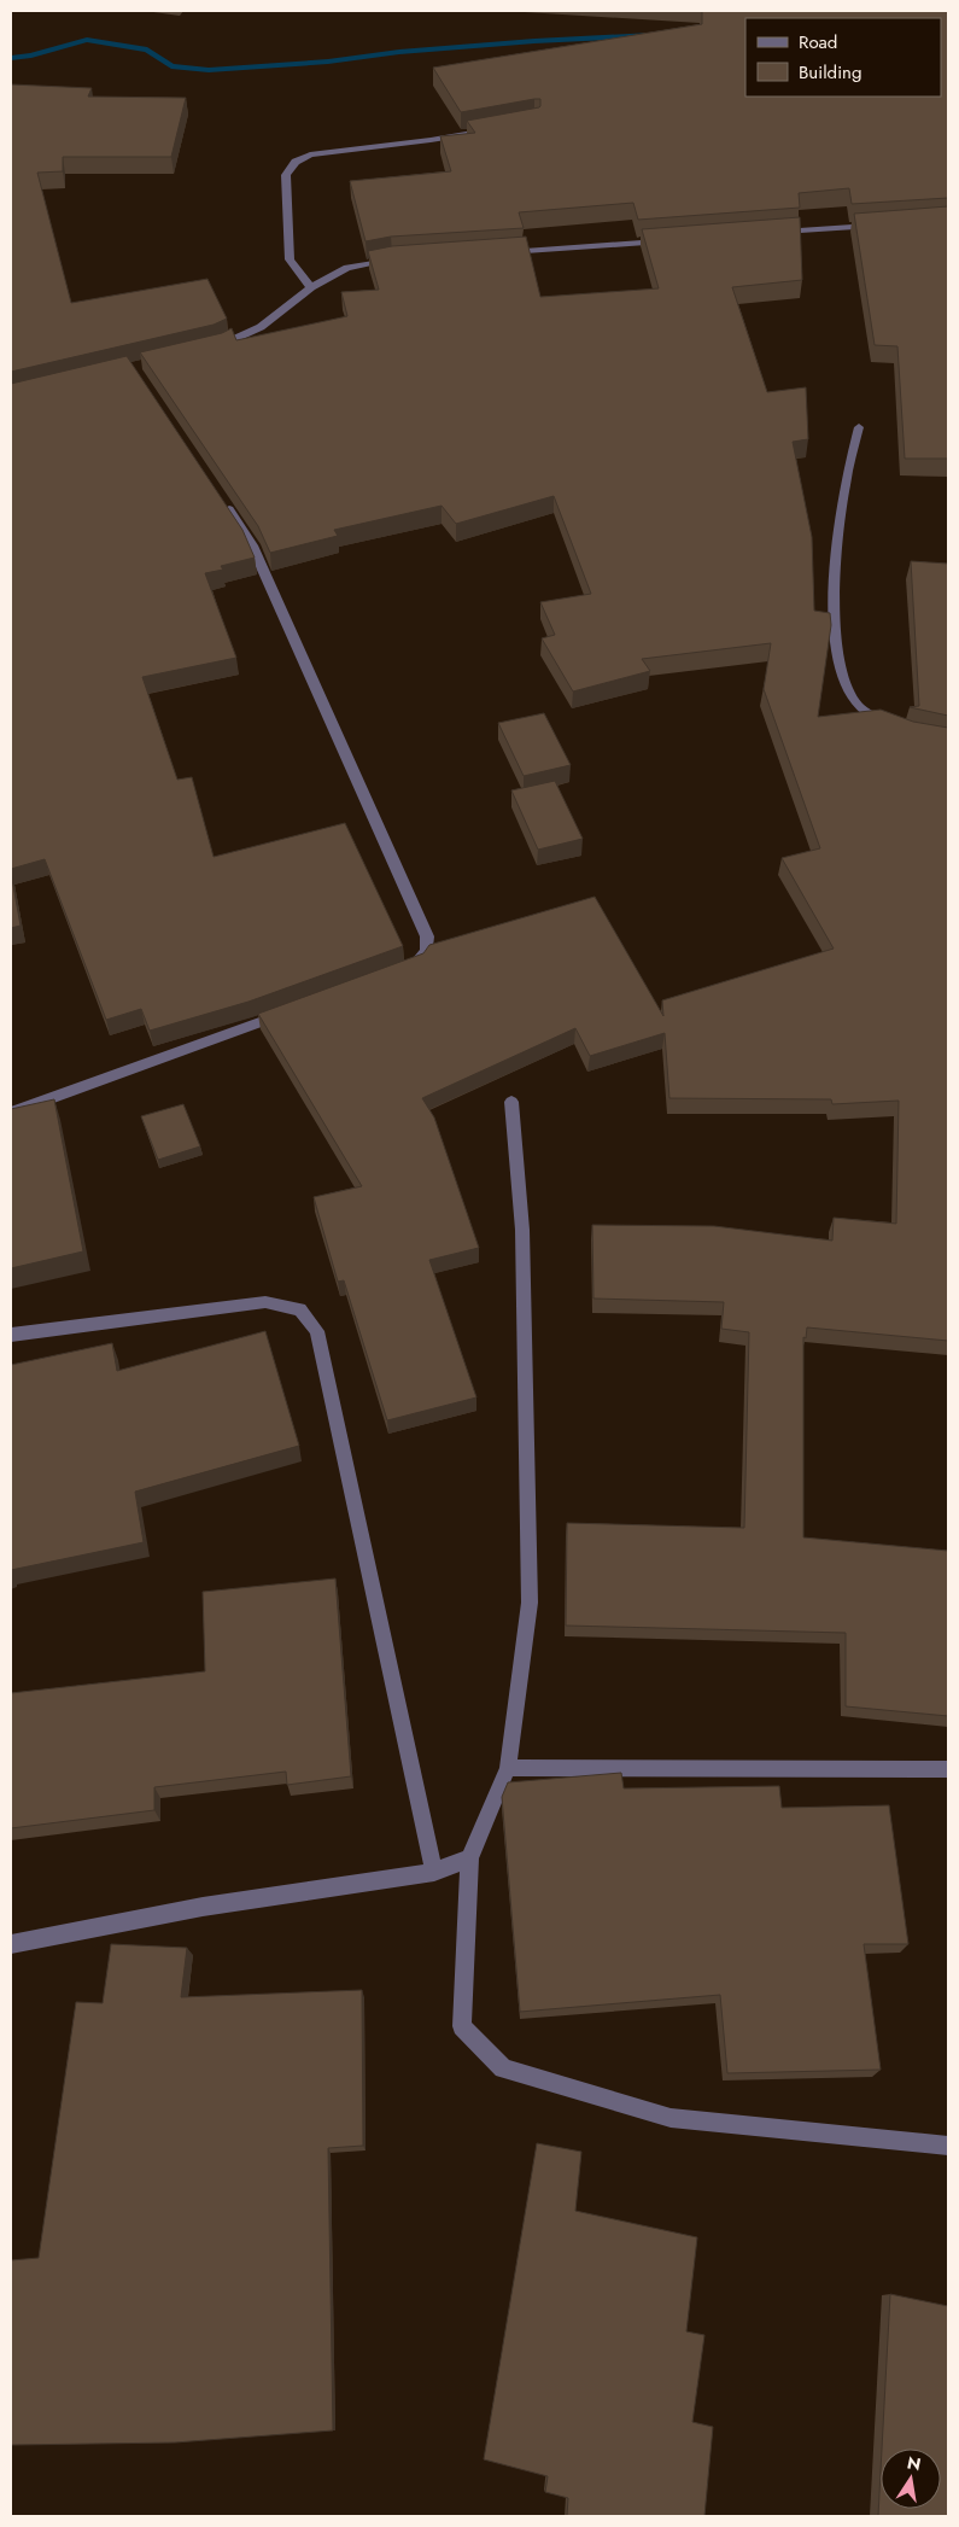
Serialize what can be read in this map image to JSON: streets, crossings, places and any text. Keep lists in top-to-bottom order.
{
  "legend": ["Road", "Building"],
  "north": "top"
}
